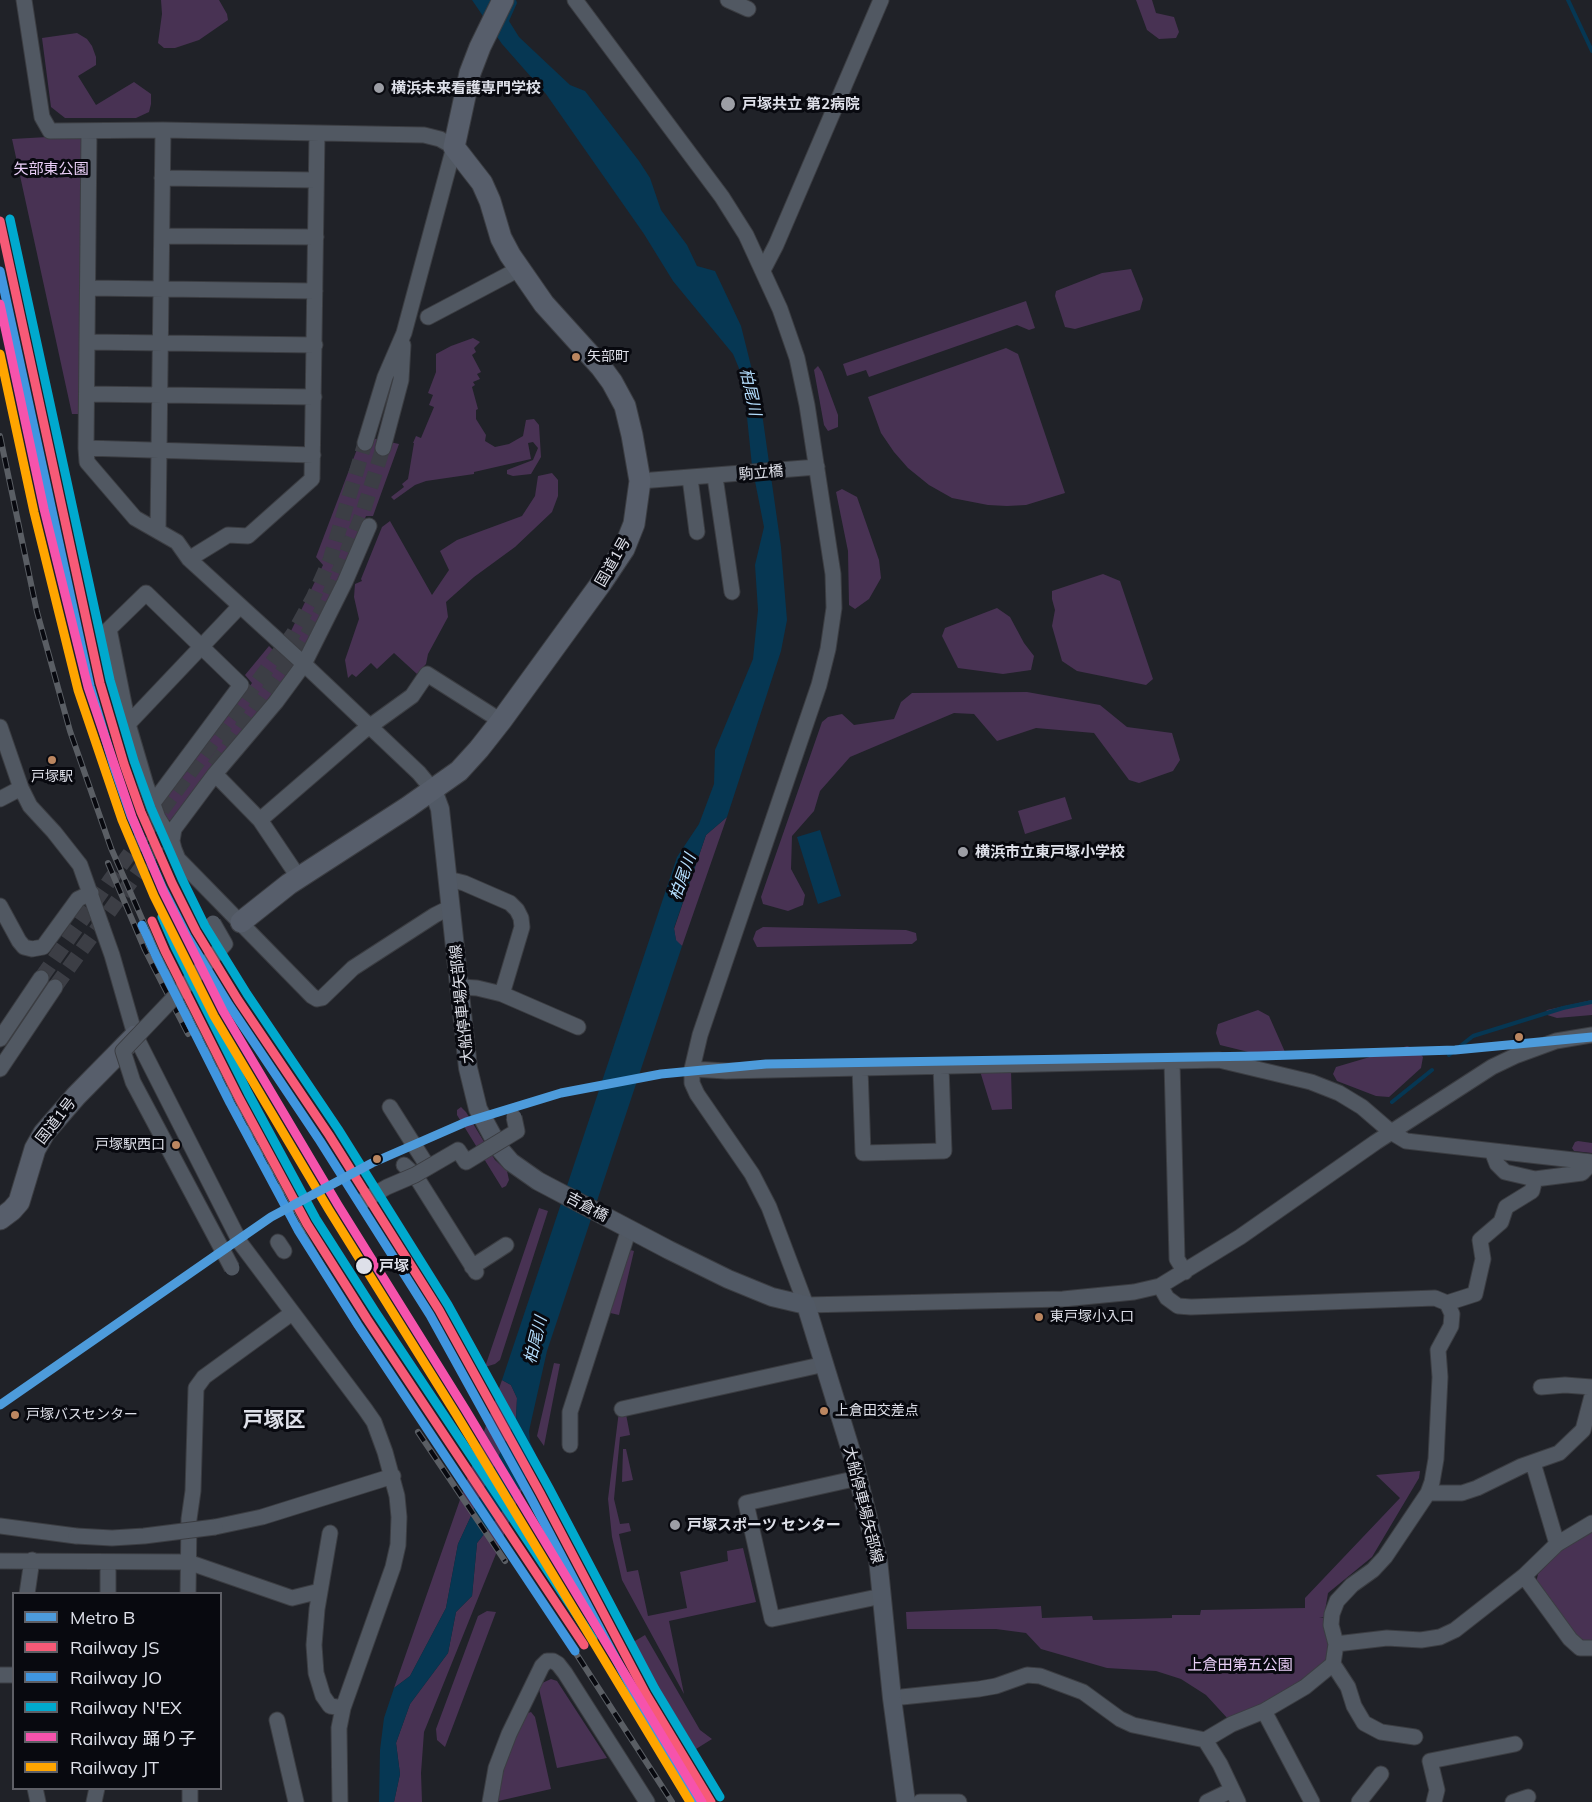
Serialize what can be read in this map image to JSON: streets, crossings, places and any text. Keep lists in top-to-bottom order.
{
  "streets": {
    "highway": ["国道1号"],
    "main road": ["大船停車場矢部線", "吉倉橋"],
    "street": ["駒立橋"]
  },
  "crossings": [
    ["駒立橋", "国道1号"],
    ["国道1号", "大船停車場矢部線"],
    ["大船停車場矢部線", "吉倉橋"]
  ],
  "districts": ["戸塚区"],
  "water": ["柏尾川"],
  "parks": ["矢部東公園", "上倉田第五公園"],
  "places": [
    "横浜未来看護専門学校",
    "戸塚共立 第2病院",
    "矢部町",
    "戸塚駅",
    "横浜市立東戸塚小学校",
    "戸塚駅西口",
    "戸塚",
    "東戸塚小入口",
    "上倉田交差点",
    "戸塚バスセンター",
    "戸塚スポーツ センター"
  ],
  "lines": [
    "rail line N'EX",
    "rail line JS",
    "rail line JO",
    "rail line 踊り子",
    "rail line JT",
    "metro line B"
  ],
  "legend": [
    "Metro B",
    "Railway JS",
    "Railway JO",
    "Railway N'EX",
    "Railway 踊り子",
    "Railway JT"
  ]
}
